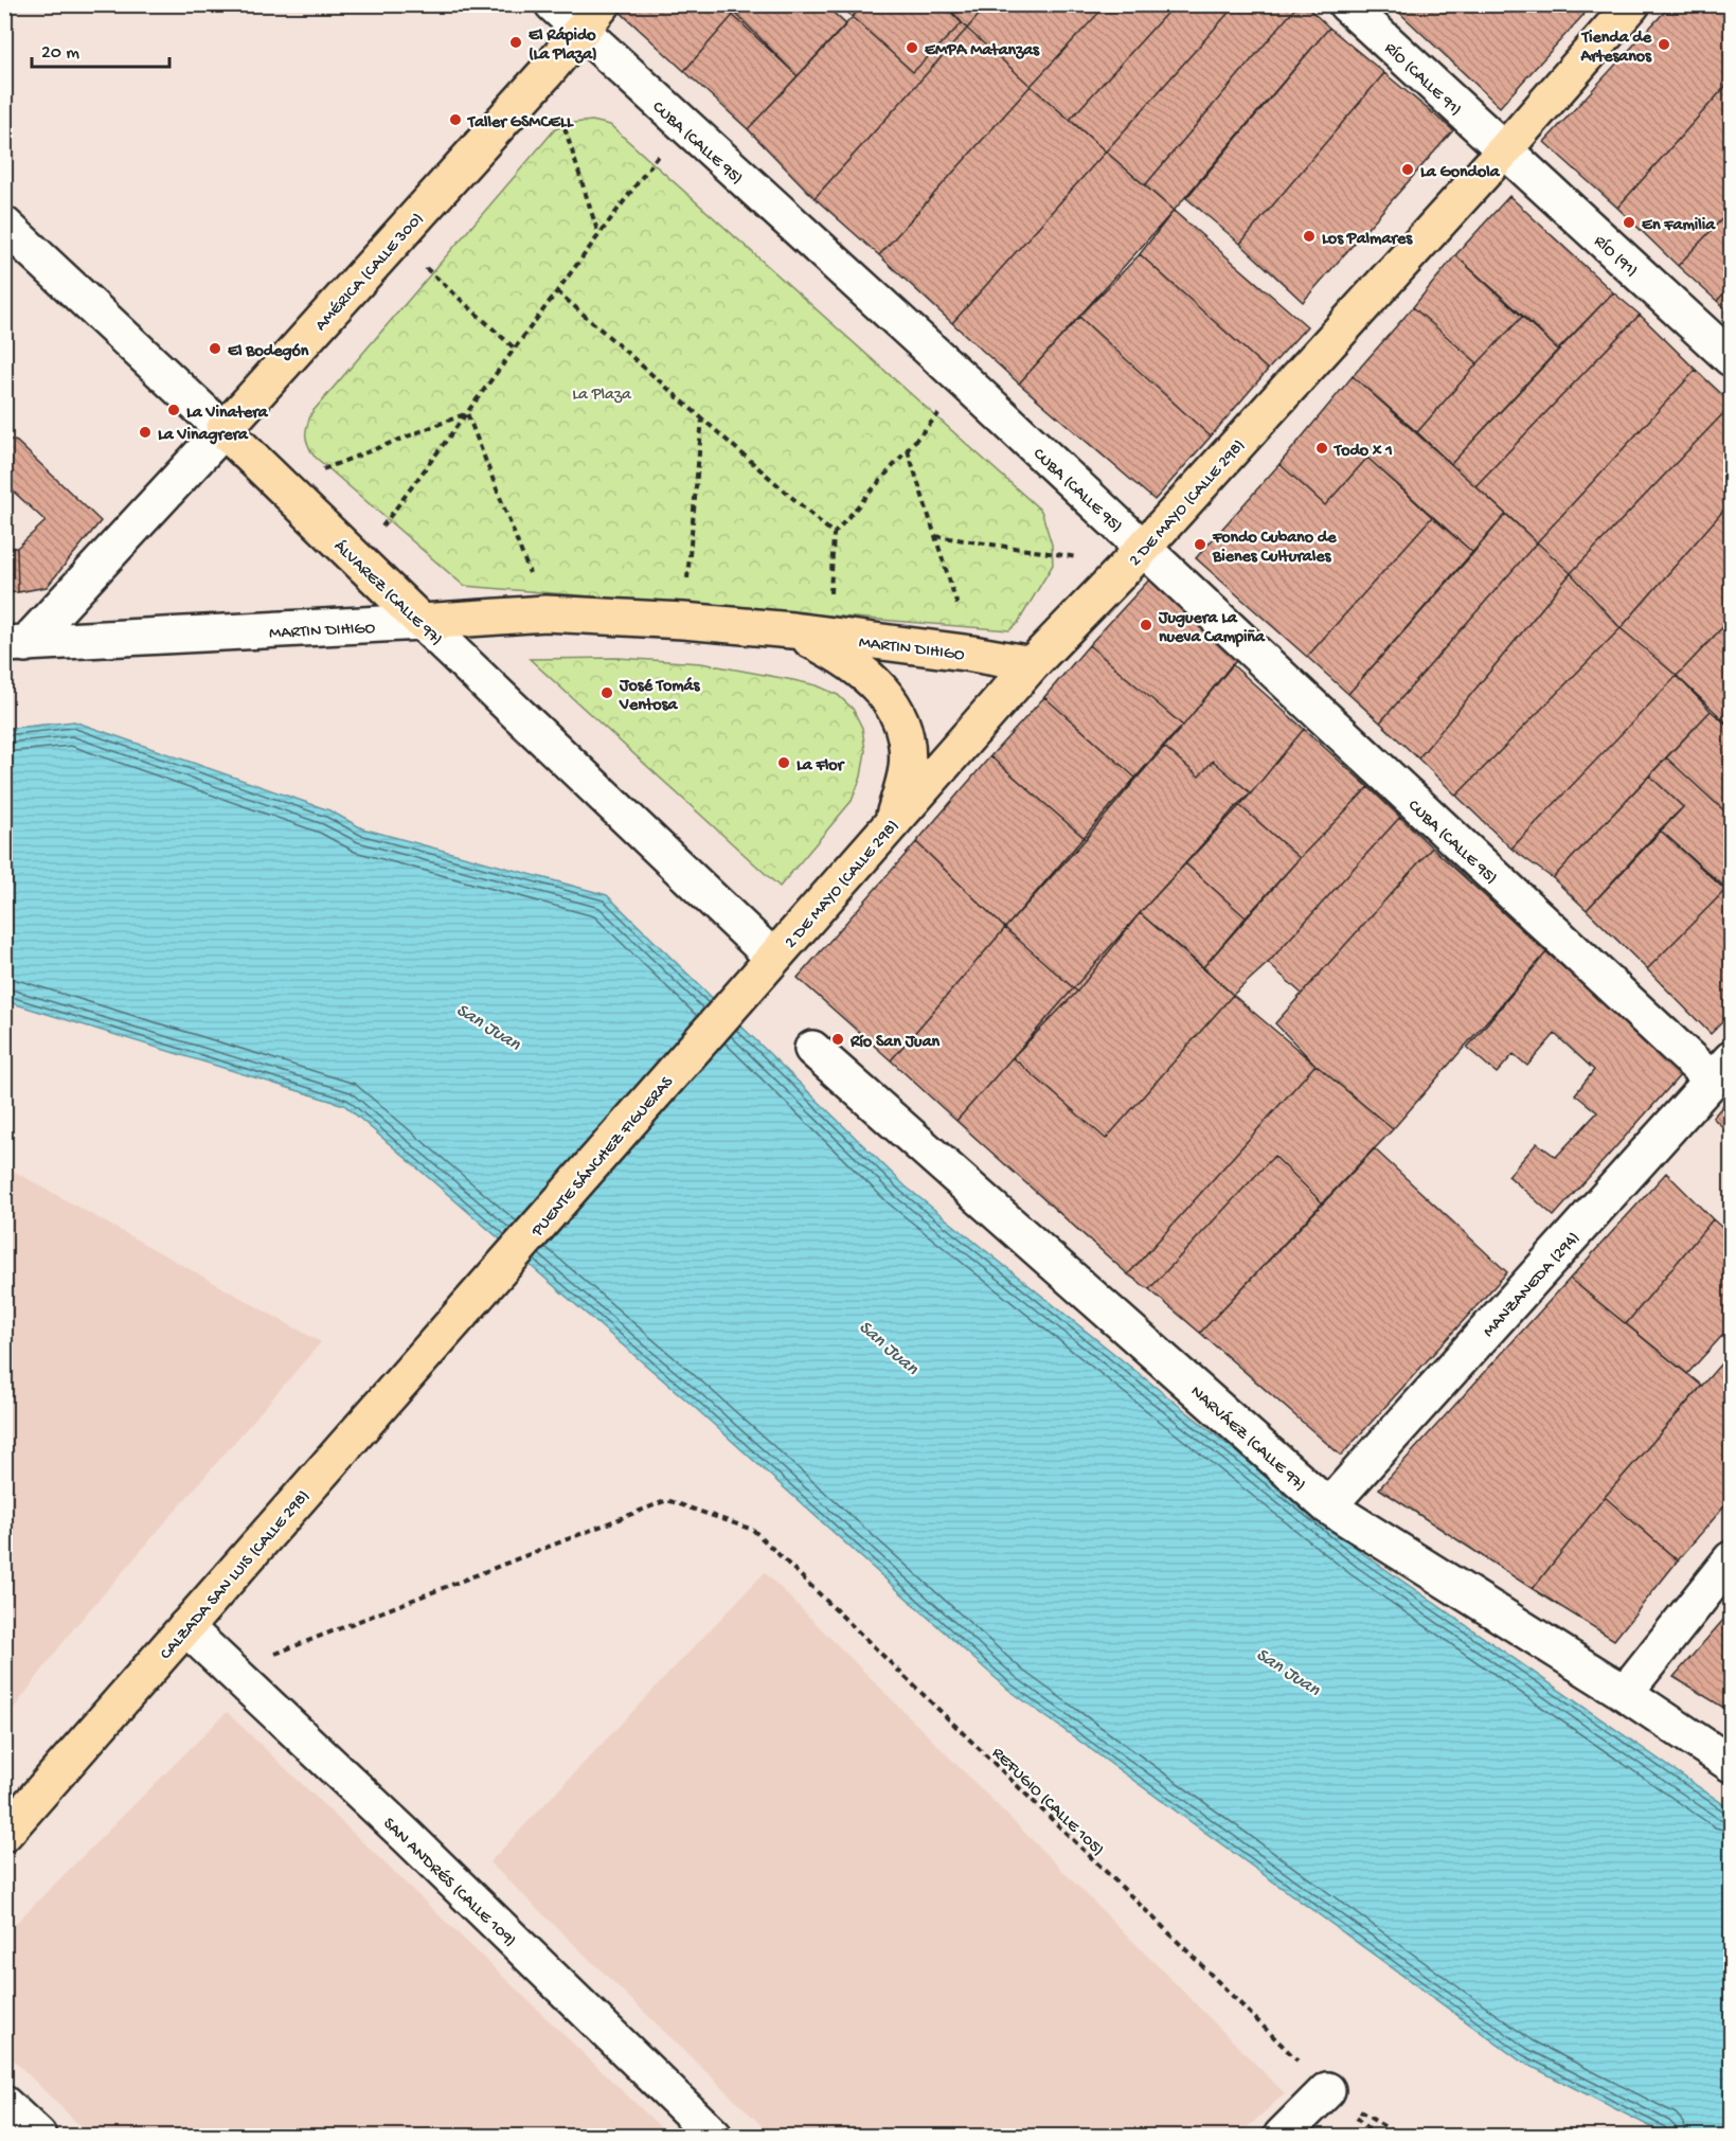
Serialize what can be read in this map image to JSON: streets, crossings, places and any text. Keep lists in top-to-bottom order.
{
  "streets": {
    "main road": [
      "AMÉRICA (CALLE 300)",
      "2 DE MAYO (CALLE 298)",
      "ÁLVAREZ (CALLE 97)",
      "MARTIN DIHIGO",
      "PUENTE SÁNCHEZ FIGUERAS",
      "CALZADA SAN LUIS (CALLE 298)"
    ],
    "street": [
      "RÍO (CALLE 91)",
      "CUBA (CALLE 95)",
      "RÍO (91)",
      "MANZANEDA (294)",
      "NARVÁEZ (CALLE 97)",
      "SAN ANDRÉS (CALLE 109)"
    ],
    "path": ["REFUGIO (CALLE 105)"]
  },
  "crossings": [
    ["RÍO (CALLE 91)", "RÍO (91)"],
    ["RÍO (CALLE 91)", "2 DE MAYO (CALLE 298)"],
    ["CUBA (CALLE 95)", "AMÉRICA (CALLE 300)"],
    ["CUBA (CALLE 95)", "2 DE MAYO (CALLE 298)"],
    ["CUBA (CALLE 95)", "MANZANEDA (294)"],
    ["RÍO (91)", "2 DE MAYO (CALLE 298)"],
    ["AMÉRICA (CALLE 300)", "ÁLVAREZ (CALLE 97)"],
    ["AMÉRICA (CALLE 300)", "MARTIN DIHIGO"],
    ["2 DE MAYO (CALLE 298)", "ÁLVAREZ (CALLE 97)"],
    ["2 DE MAYO (CALLE 298)", "MARTIN DIHIGO"],
    ["2 DE MAYO (CALLE 298)", "PUENTE SÁNCHEZ FIGUERAS"],
    ["ÁLVAREZ (CALLE 97)", "MARTIN DIHIGO"],
    ["PUENTE SÁNCHEZ FIGUERAS", "CALZADA SAN LUIS (CALLE 298)"],
    ["MANZANEDA (294)", "NARVÁEZ (CALLE 97)"],
    ["CALZADA SAN LUIS (CALLE 298)", "SAN ANDRÉS (CALLE 109)"],
    ["REFUGIO (CALLE 105)", "SAN ANDRÉS (CALLE 109)"]
  ],
  "water": ["San Juan"],
  "parks": ["La Plaza"],
  "places": [
    "El Rápido (La Plaza)",
    "Tienda de Artesanos",
    "EMPA Matanzas",
    "Taller GSMCELL",
    "La Gondola",
    "En Familia",
    "Los Palmares",
    "El Bodegón",
    "La Vinatera",
    "La Vinagrera",
    "Todo x 1",
    "Fondo Cubano de Bienes Culturales",
    "Juguera La nueva Campiña",
    "José Tomás Ventosa",
    "La Flor",
    "Río San Juan"
  ],
  "scale_bar": "20 m"
}
